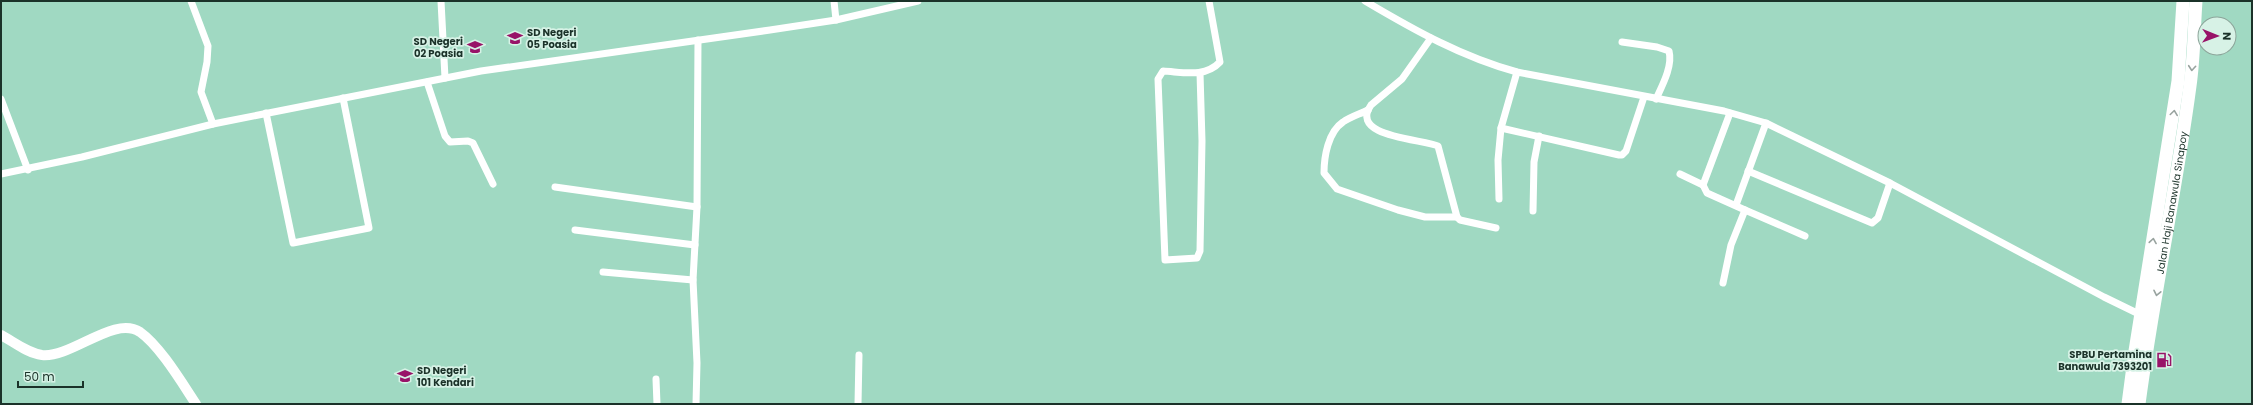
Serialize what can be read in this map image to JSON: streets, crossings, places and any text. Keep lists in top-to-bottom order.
{
  "streets": {
    "highway": ["Jalan Haji Banawula Sinapoy"]
  },
  "places": {
    "school or university": ["SD Negeri 05 Poasia", "SD Negeri 02 Poasia", "SD Negeri 101 Kendari"],
    "fuel station": ["SPBU Pertamina Banawula 7393201"]
  },
  "scale_bar": "50 m",
  "north": "right"
}
